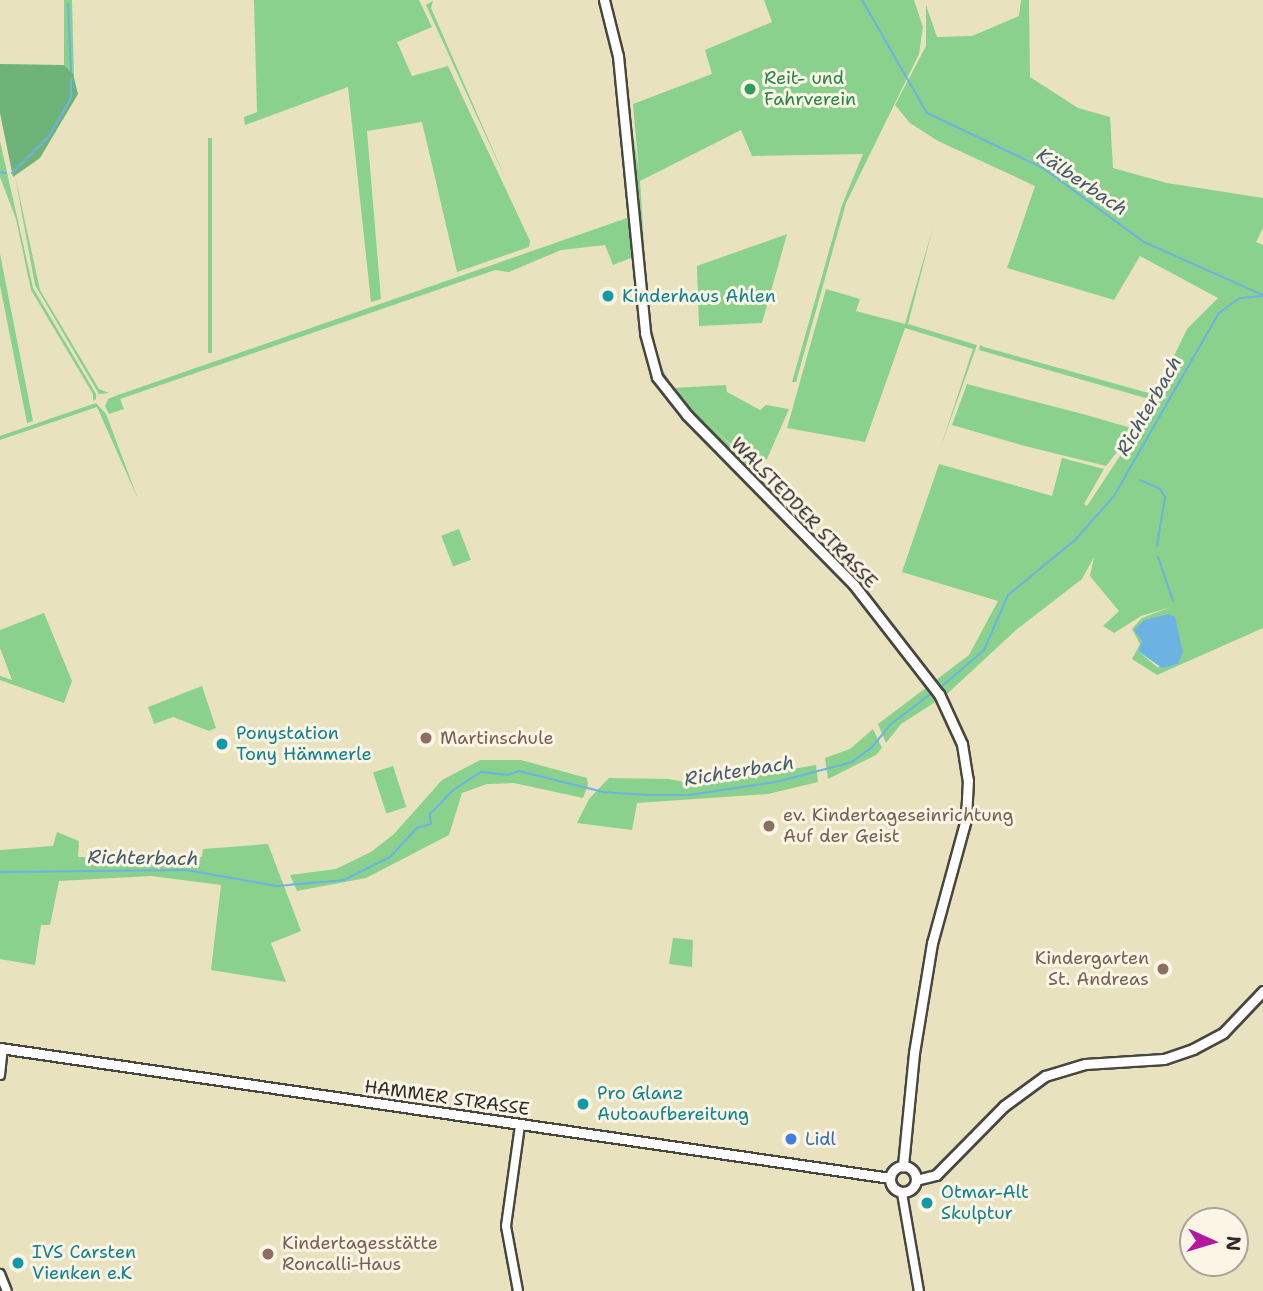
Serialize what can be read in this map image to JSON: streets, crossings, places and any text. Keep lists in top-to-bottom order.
{
  "streets": {
    "main road": ["WALSTEDDER STRASSE", "HAMMER STRASSE"]
  },
  "crossings": [
    ["WALSTEDDER STRASSE", "HAMMER STRASSE"]
  ],
  "water": ["Kälberbach", "Richterbach"],
  "places": [
    "Reit- und Fahrverein",
    "Kinderhaus Ahlen",
    "Martinschule",
    "Ponystation Tony Hämmerle",
    "ev. Kindertageseinrichtung Auf der Geist",
    "Kindergarten St. Andreas",
    "Pro Glanz Autoaufbereitung",
    "Lidl",
    "Otmar-Alt Skulptur",
    "Kindertagesstätte Roncalli-Haus",
    "IVS Carsten Vienken e.K"
  ],
  "north": "right"
}
